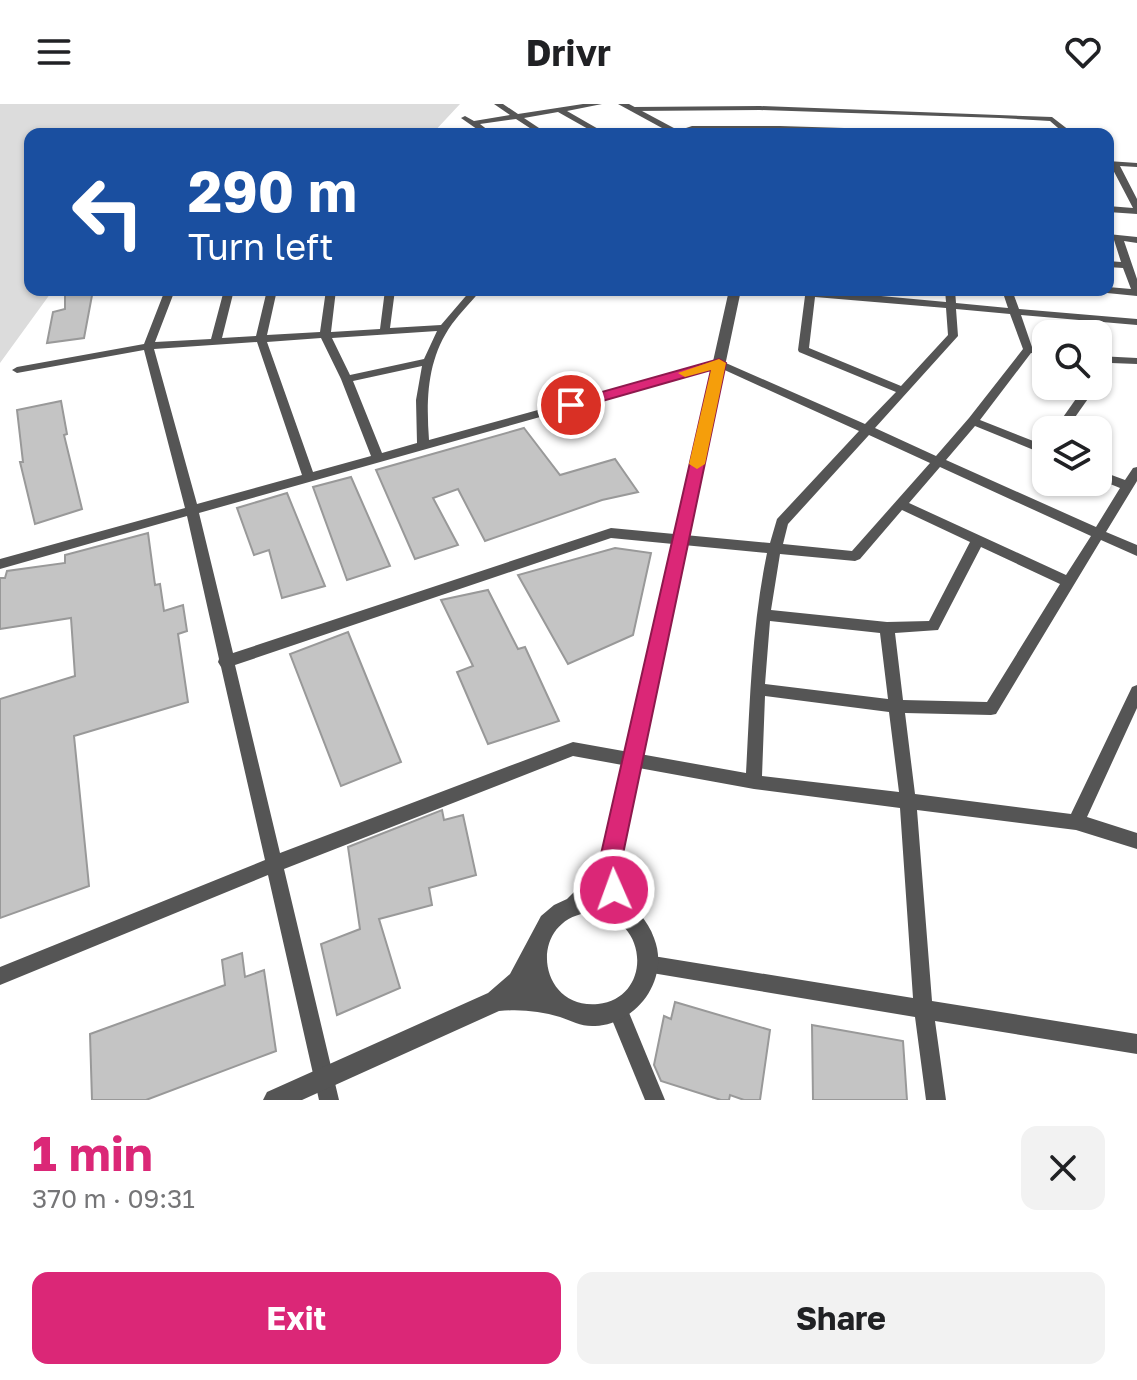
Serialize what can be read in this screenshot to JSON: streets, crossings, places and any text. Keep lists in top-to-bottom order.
{
  "page": {
    "header": "Drivr",
    "turn": ["290 m", "Turn left"],
    "heading": ["1 min", "370 m · 09:31"],
    "buttons": ["Exit", "Share"]
  }
}
